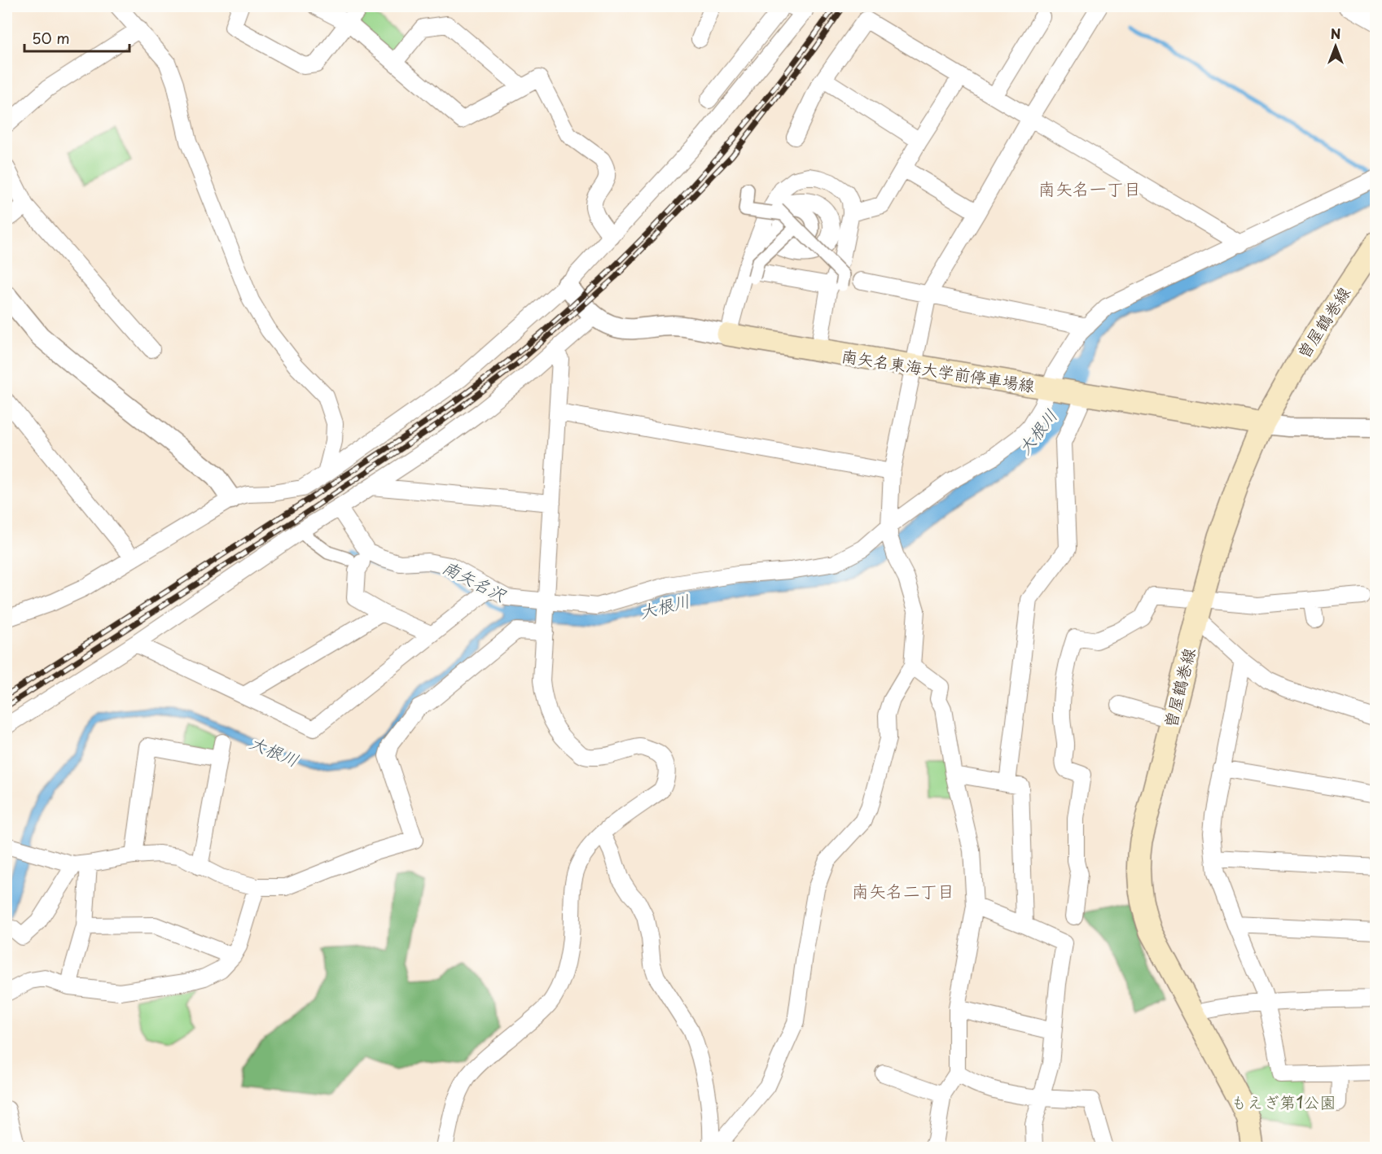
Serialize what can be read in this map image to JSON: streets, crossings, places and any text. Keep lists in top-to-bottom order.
{
  "streets": {
    "main road": ["曽屋鶴巻線", "南矢名東海大学前停車場線"]
  },
  "crossings": [
    ["曽屋鶴巻線", "南矢名東海大学前停車場線"]
  ],
  "districts": ["南矢名一丁目", "南矢名二丁目"],
  "water": ["大根川", "南矢名沢"],
  "parks": ["もえぎ第1公園"],
  "scale_bar": "50 m",
  "north": "top"
}
